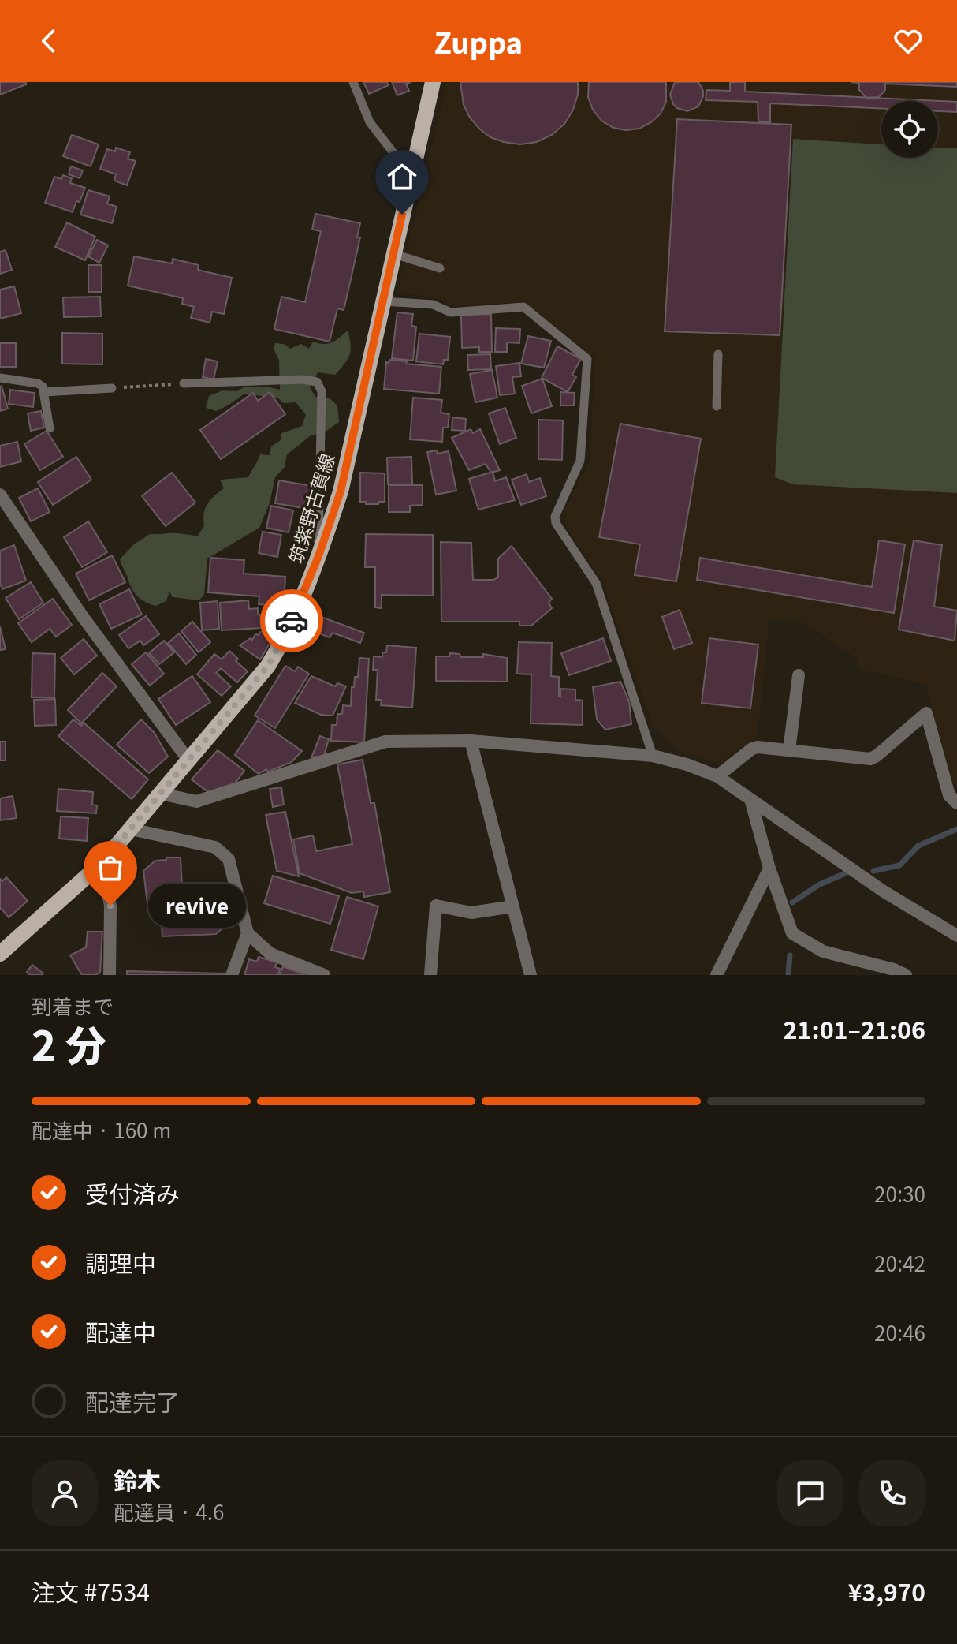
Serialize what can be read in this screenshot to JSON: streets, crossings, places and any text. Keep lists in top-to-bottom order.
{
  "streets": {
    "main road": ["筑紫野古賀線"]
  },
  "places": ["revive"],
  "page": {
    "header": "Zuppa",
    "bubble": "revive",
    "heading": ["2 分", "到着まで", "21:01–21:06"],
    "panel": [
      "鈴木",
      "配達員 · 4.6",
      "注文 #7534",
      "¥3,970"
    ],
    "bar": "配達中 · 160 m",
    "list": [
      ["受付済み", "20:30"],
      ["調理中", "20:42"],
      ["配達中", "20:46"],
      "配達完了"
    ]
  }
}
